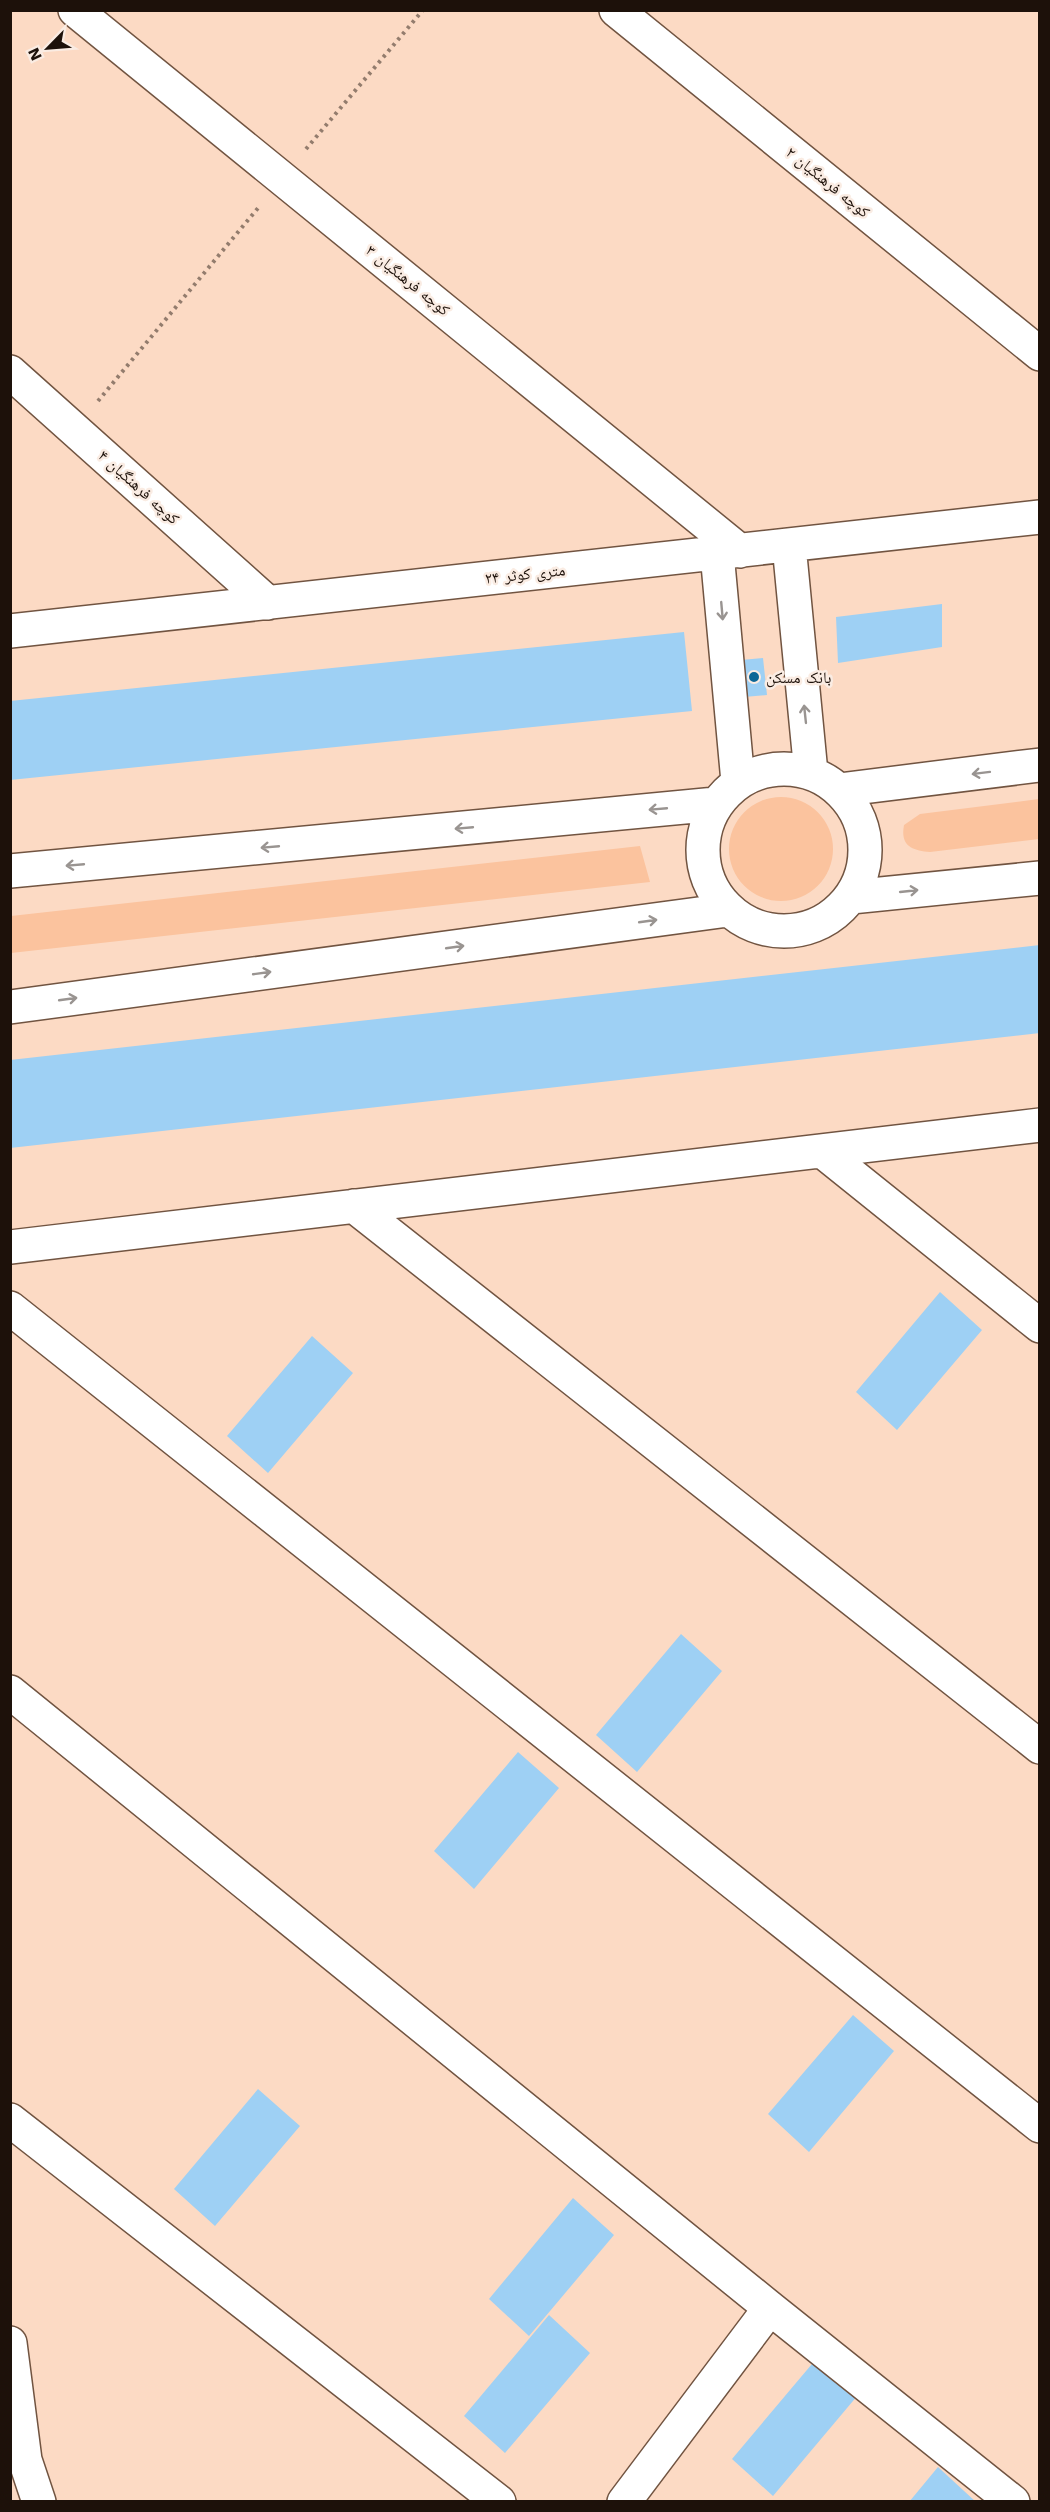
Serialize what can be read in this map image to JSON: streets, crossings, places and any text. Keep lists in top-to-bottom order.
{
  "streets": {
    "street": [
      "کوچه فرهنگیان ۲",
      "کوچه فرهنگیان ۳",
      "کوچه فرهنگیان ۴",
      "۲۴ متری کوثر"
    ]
  },
  "crossings": [
    ["کوچه فرهنگیان ۳", "۲۴ متری کوثر"],
    ["کوچه فرهنگیان ۴", "۲۴ متری کوثر"]
  ],
  "places": ["بانک مسکن"],
  "north": "bottom left"
}
